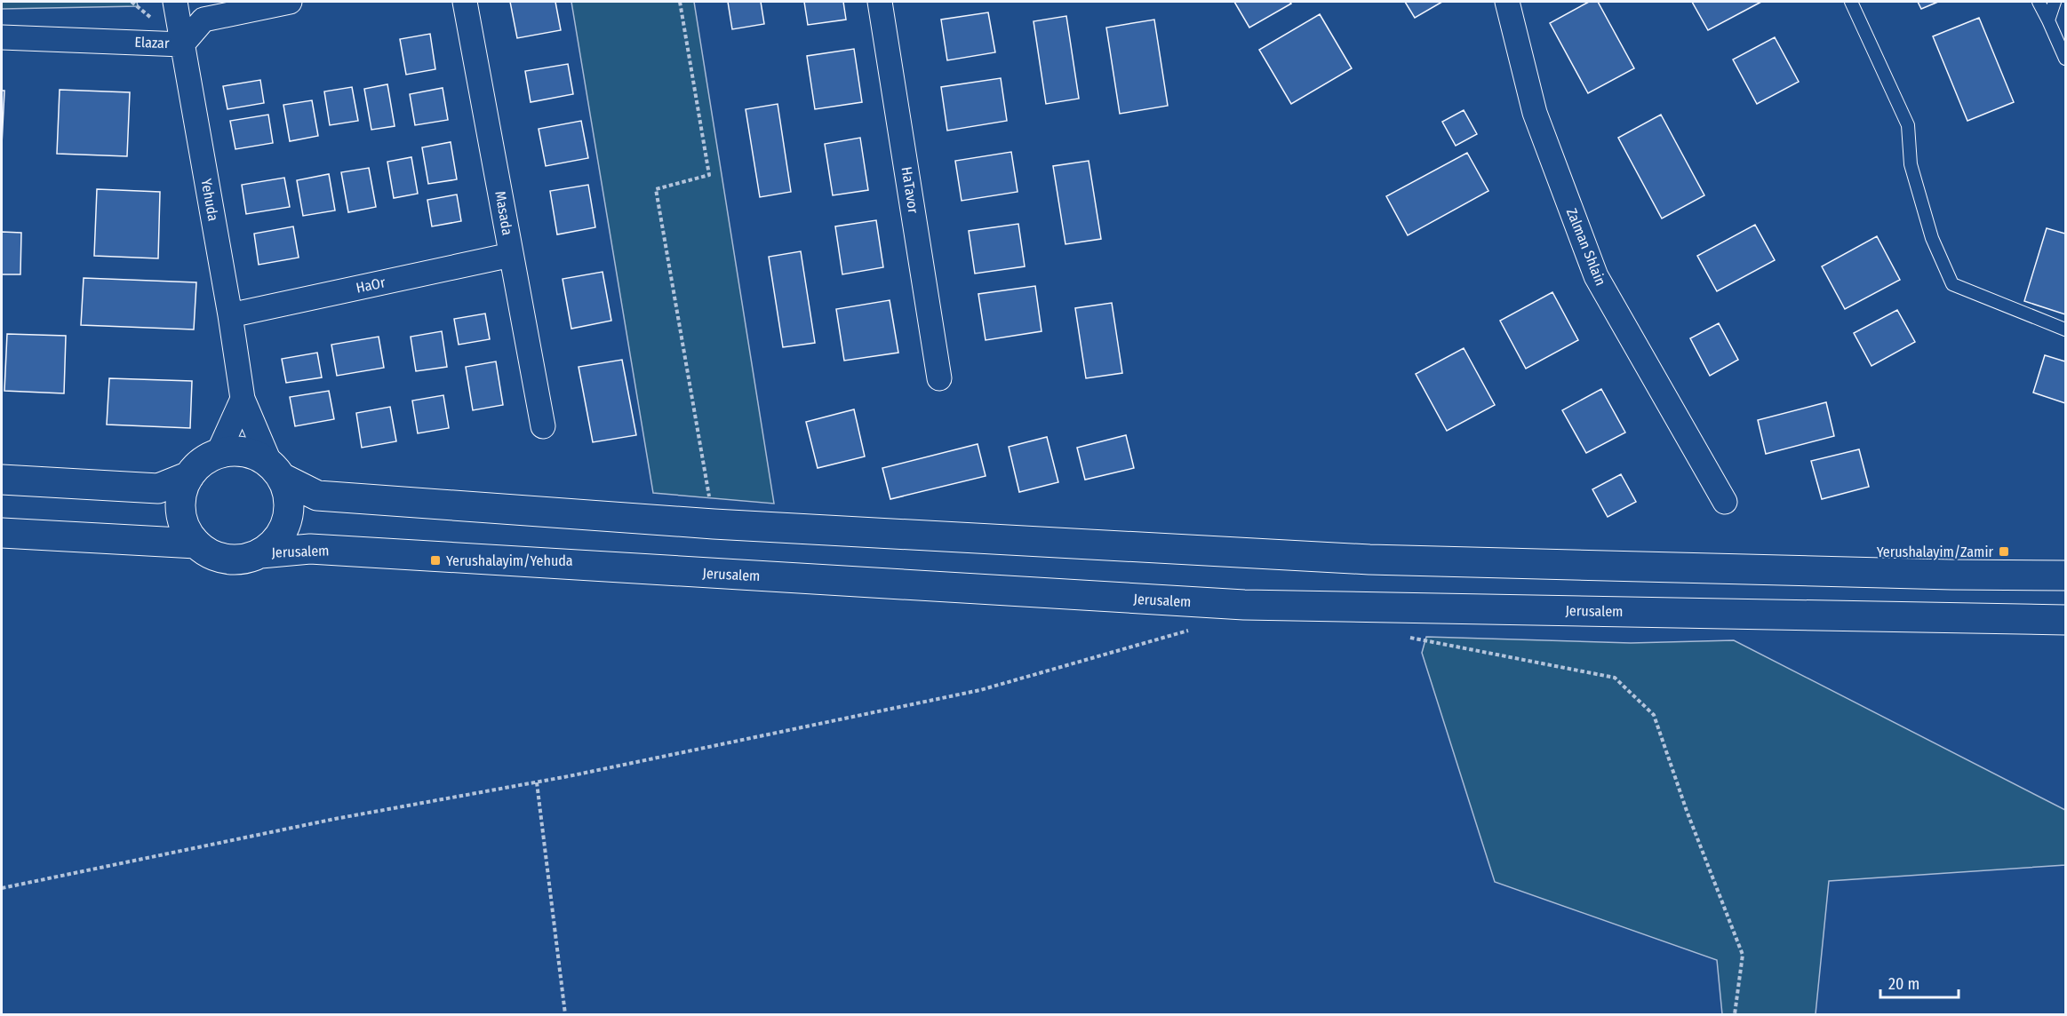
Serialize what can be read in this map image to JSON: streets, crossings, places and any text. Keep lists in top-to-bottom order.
{
  "streets": {
    "street": [
      "Elazar",
      "HaTavor",
      "Yehuda",
      "Masada",
      "Zalman Shlain",
      "HaOr",
      "Jerusalem"
    ]
  },
  "crossings": [
    ["Elazar", "Yehuda"],
    ["Yehuda", "HaOr"],
    ["Yehuda", "Jerusalem"],
    ["Masada", "HaOr"]
  ],
  "places": {
    "transit": ["Yerushalayim/Zamir", "Yerushalayim/Yehuda"]
  },
  "scale_bar": "20 m"
}
